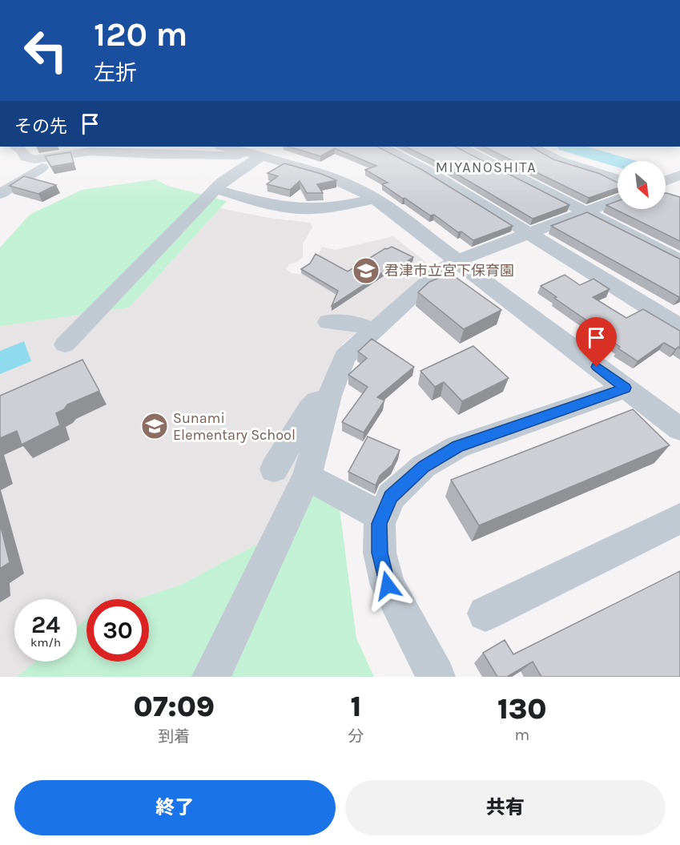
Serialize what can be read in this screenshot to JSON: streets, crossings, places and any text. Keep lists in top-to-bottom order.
{
  "districts": ["MIYANOSHITA"],
  "places": {
    "school or university": ["君津市立宮下保育園", "Sunami Elementary School"]
  },
  "north": "bottom right",
  "page": {
    "turn": ["120 m", "左折"],
    "then": "その先",
    "speed": "24 km/h",
    "limit": "30",
    "eta": [
      "07:09",
      "到着",
      "1",
      "分",
      "130",
      "m"
    ],
    "buttons": ["終了", "共有"]
  }
}
